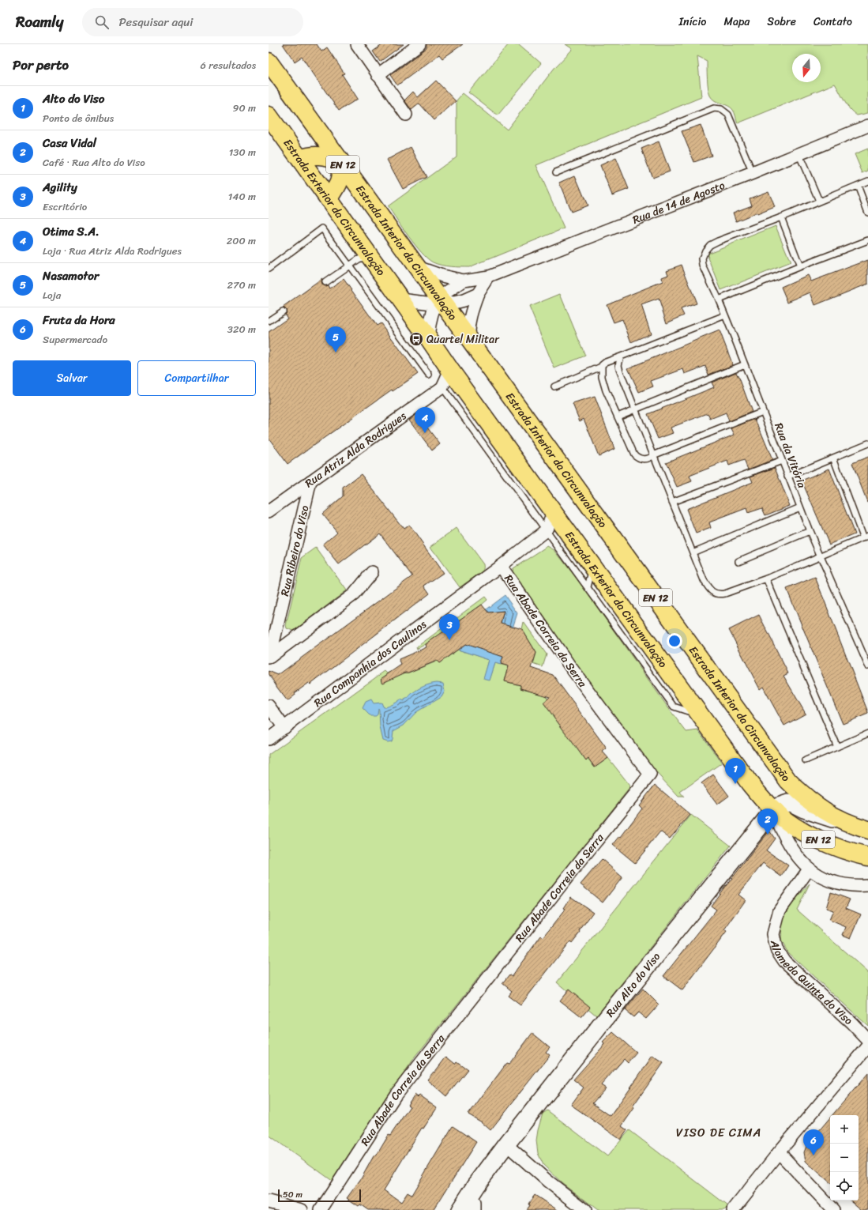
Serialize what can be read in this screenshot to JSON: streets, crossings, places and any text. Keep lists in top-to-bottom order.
{
  "streets": {
    "main road": [
      "EN 12",
      "Estrada Exterior da Circunvalação",
      "Estrada Interior da Circunvalação",
      "Rua Alto do Viso"
    ],
    "street": [
      "Rua de 14 de Agosto",
      "Rua Atriz Alda Rodrigues",
      "Rua Ribeiro do Viso",
      "Rua Abade Correia da Serra",
      "Rua Companhia dos Caulinos",
      "Alameda Quinta do Viso"
    ],
    "lane": ["Rua da Vitória"]
  },
  "crossings": [
    ["Rua de 14 de Agosto", "Estrada Exterior da Circunvalação"],
    ["Rua de 14 de Agosto", "Estrada Interior da Circunvalação"],
    ["Estrada Exterior da Circunvalação", "Rua Atriz Alda Rodrigues"],
    ["Estrada Exterior da Circunvalação", "Rua Companhia dos Caulinos"],
    ["Estrada Exterior da Circunvalação", "Rua Alto do Viso"],
    ["Estrada Interior da Circunvalação", "Rua Alto do Viso"],
    ["Rua Atriz Alda Rodrigues", "Rua Ribeiro do Viso"],
    ["Rua Abade Correia da Serra", "Rua Companhia dos Caulinos"]
  ],
  "districts": ["VISO DE CIMA"],
  "places": {
    "bus stop": ["Quartel Militar"]
  },
  "scale_bar": "50 m",
  "north": "bottom",
  "page": {
    "header": "Roamly",
    "search": "Pesquisar aqui",
    "nav": [
      "Início",
      "Mapa",
      "Sobre",
      "Contato"
    ],
    "heading": ["Por perto", "6 resultados"],
    "list": [
      {
        "mark": "1",
        "name": "Alto do Viso",
        "note": "Ponto de ônibus",
        "value": "90 m"
      },
      {
        "mark": "2",
        "name": "Casa Vidal",
        "note": "Café · Rua Alto do Viso",
        "value": "130 m"
      },
      {
        "mark": "3",
        "name": "Agility",
        "note": "Escritório",
        "value": "140 m"
      },
      {
        "mark": "4",
        "name": "Otima S.A.",
        "note": "Loja · Rua Atriz Alda Rodrigues",
        "value": "200 m"
      },
      {
        "mark": "5",
        "name": "Nasamotor",
        "note": "Loja",
        "value": "270 m"
      },
      {
        "mark": "6",
        "name": "Fruta da Hora",
        "note": "Supermercado",
        "value": "320 m"
      }
    ],
    "pins": [
      "5",
      "4",
      "3",
      "1",
      "2",
      "6"
    ],
    "buttons": ["Salvar", "Compartilhar"],
    "map_buttons": ["+", "−"],
    "scale": "50 m"
  }
}
